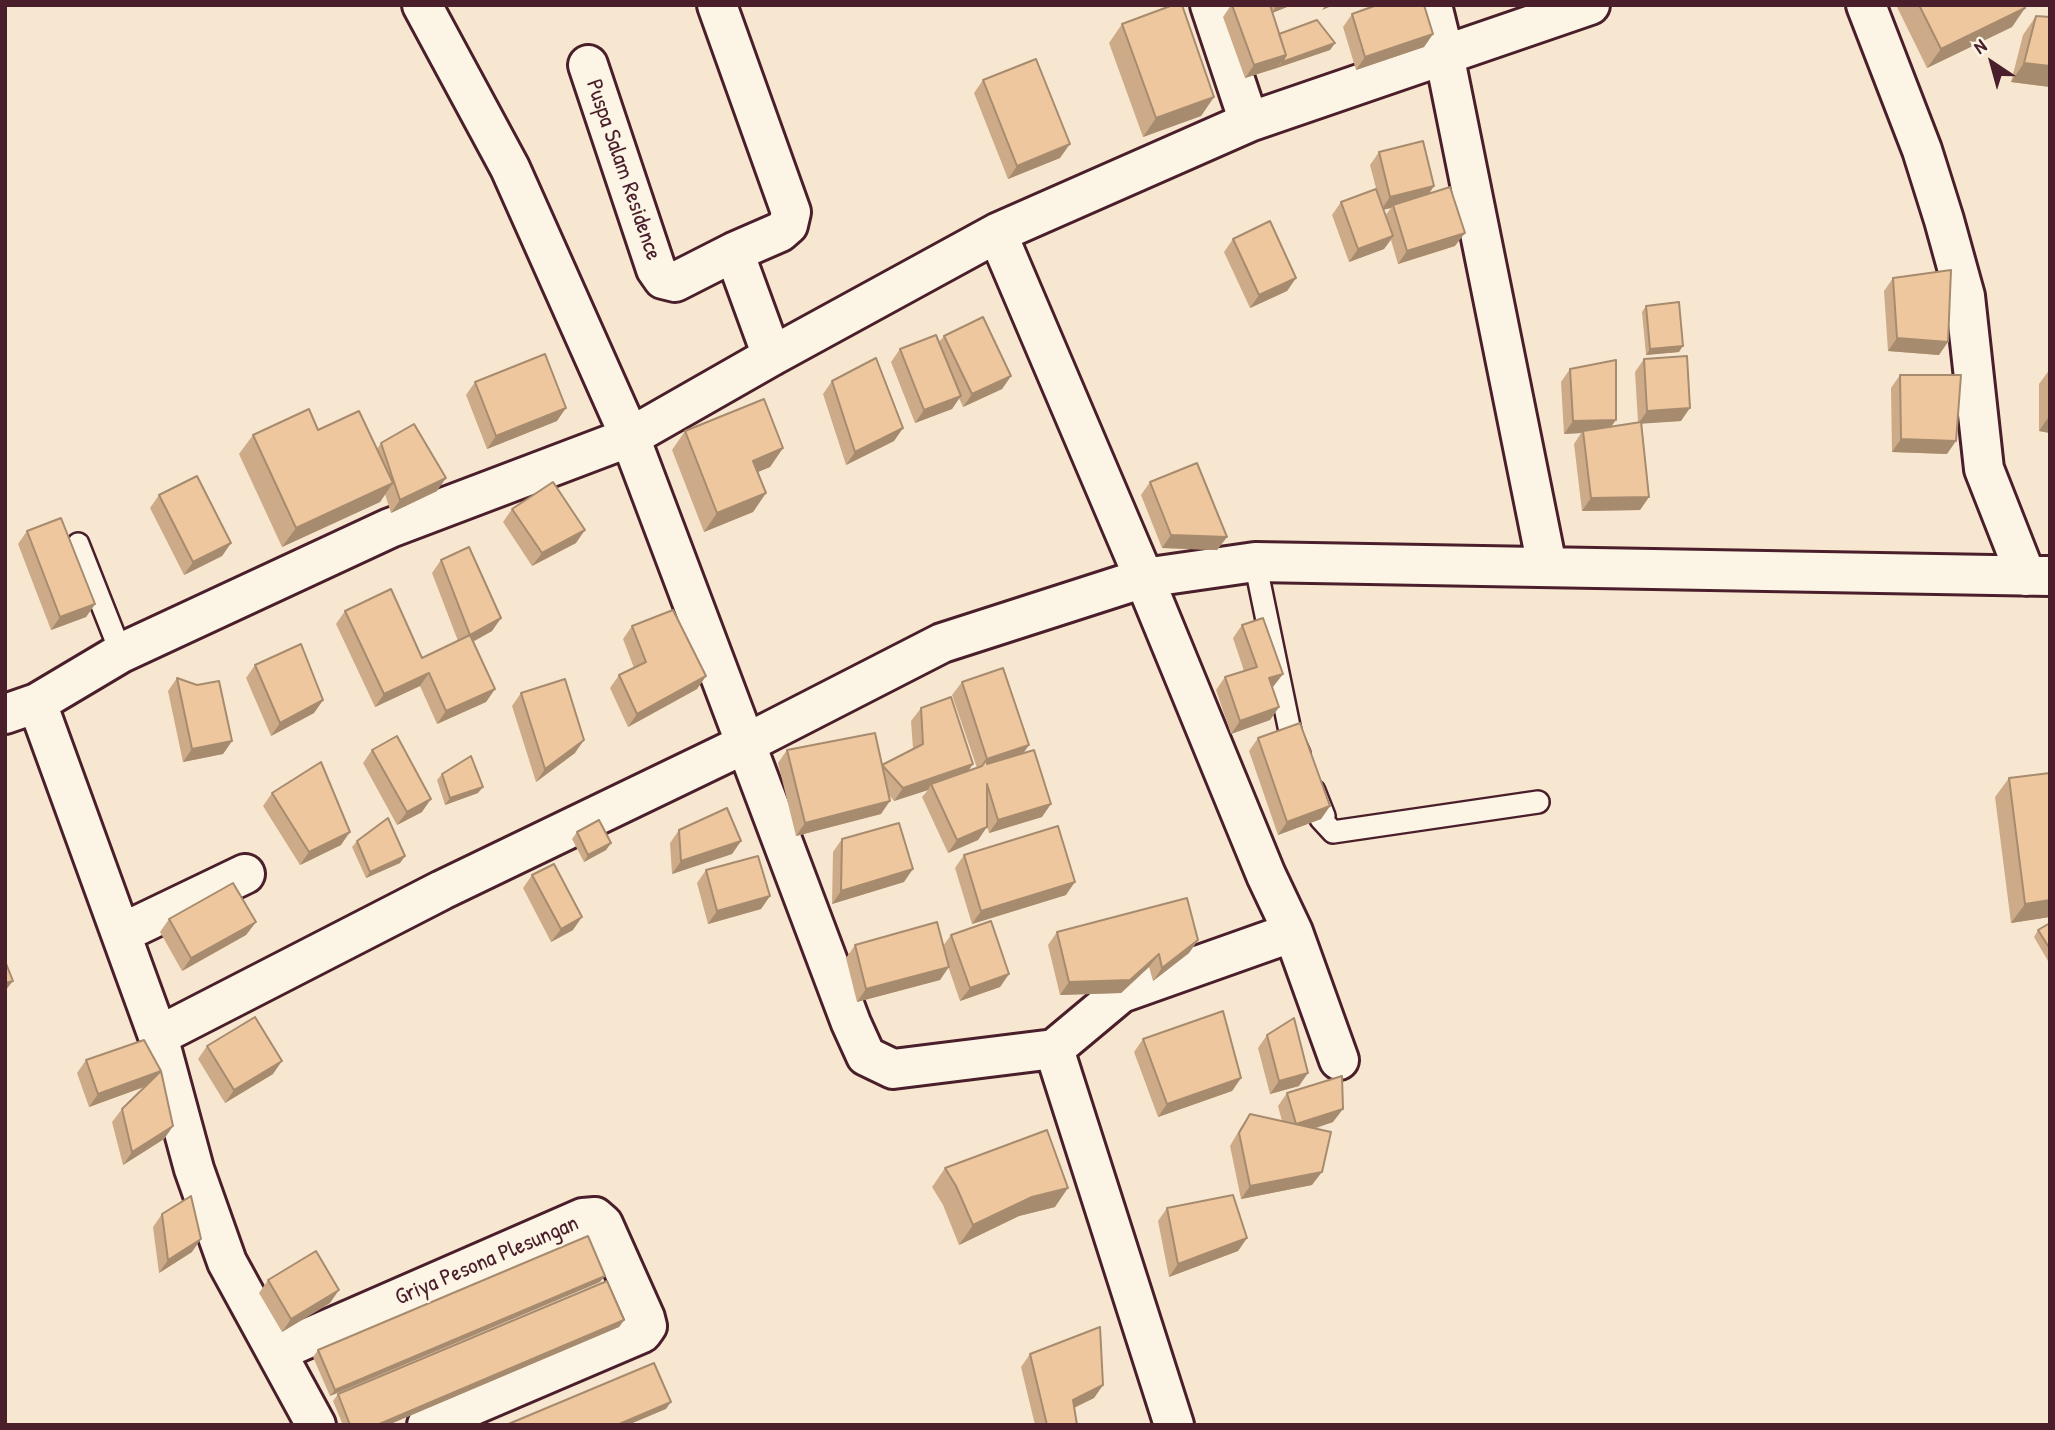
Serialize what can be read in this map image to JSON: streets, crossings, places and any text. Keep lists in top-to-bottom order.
{
  "streets": {
    "street": ["Puspa Salam Residence", "Griya Pesona Plesungan"]
  },
  "north": "top left"
}
